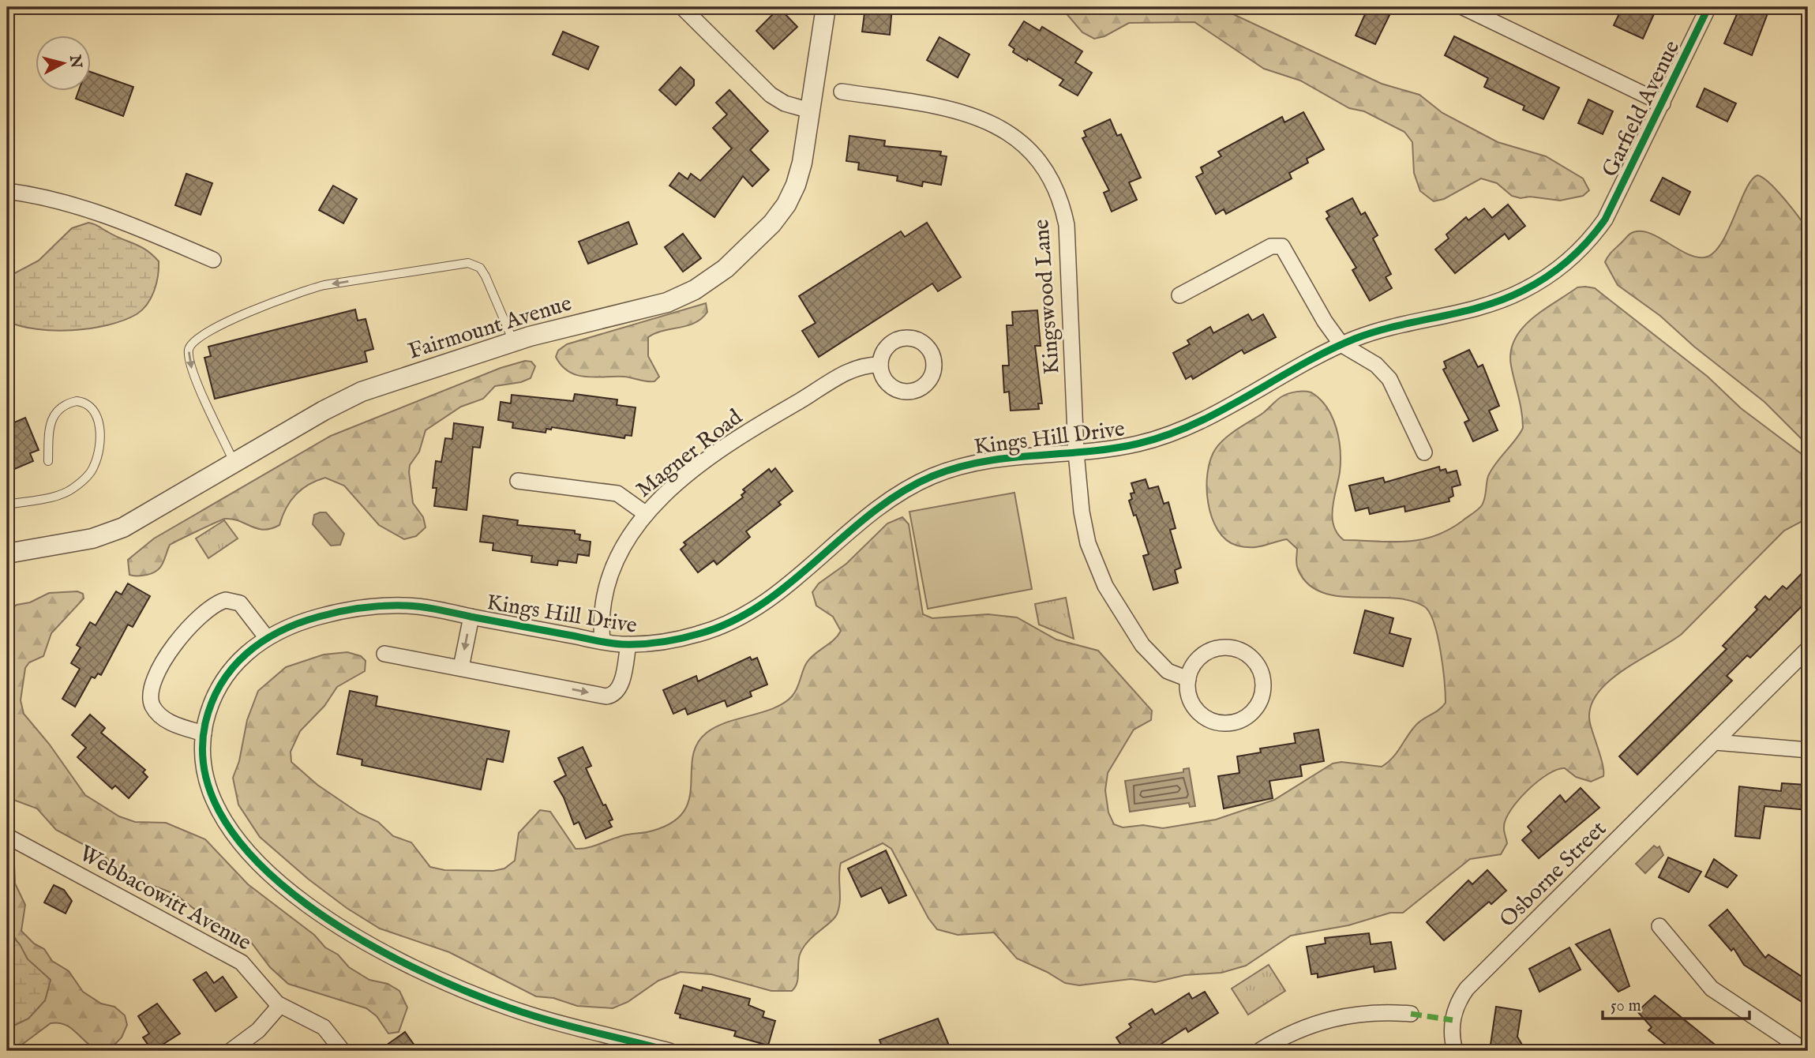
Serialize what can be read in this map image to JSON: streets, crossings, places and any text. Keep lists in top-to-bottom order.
{
  "streets": {
    "street": [
      "Garfield Avenue",
      "Kingswood Lane",
      "Fairmount Avenue",
      "Kings Hill Drive",
      "Magner Road",
      "Osborne Street",
      "Webbacowitt Avenue"
    ]
  },
  "crossings": [
    ["Garfield Avenue", "Kings Hill Drive"],
    ["Kingswood Lane", "Kings Hill Drive"],
    ["Kings Hill Drive", "Magner Road"]
  ],
  "scale_bar": "50 m",
  "north": "right"
}
